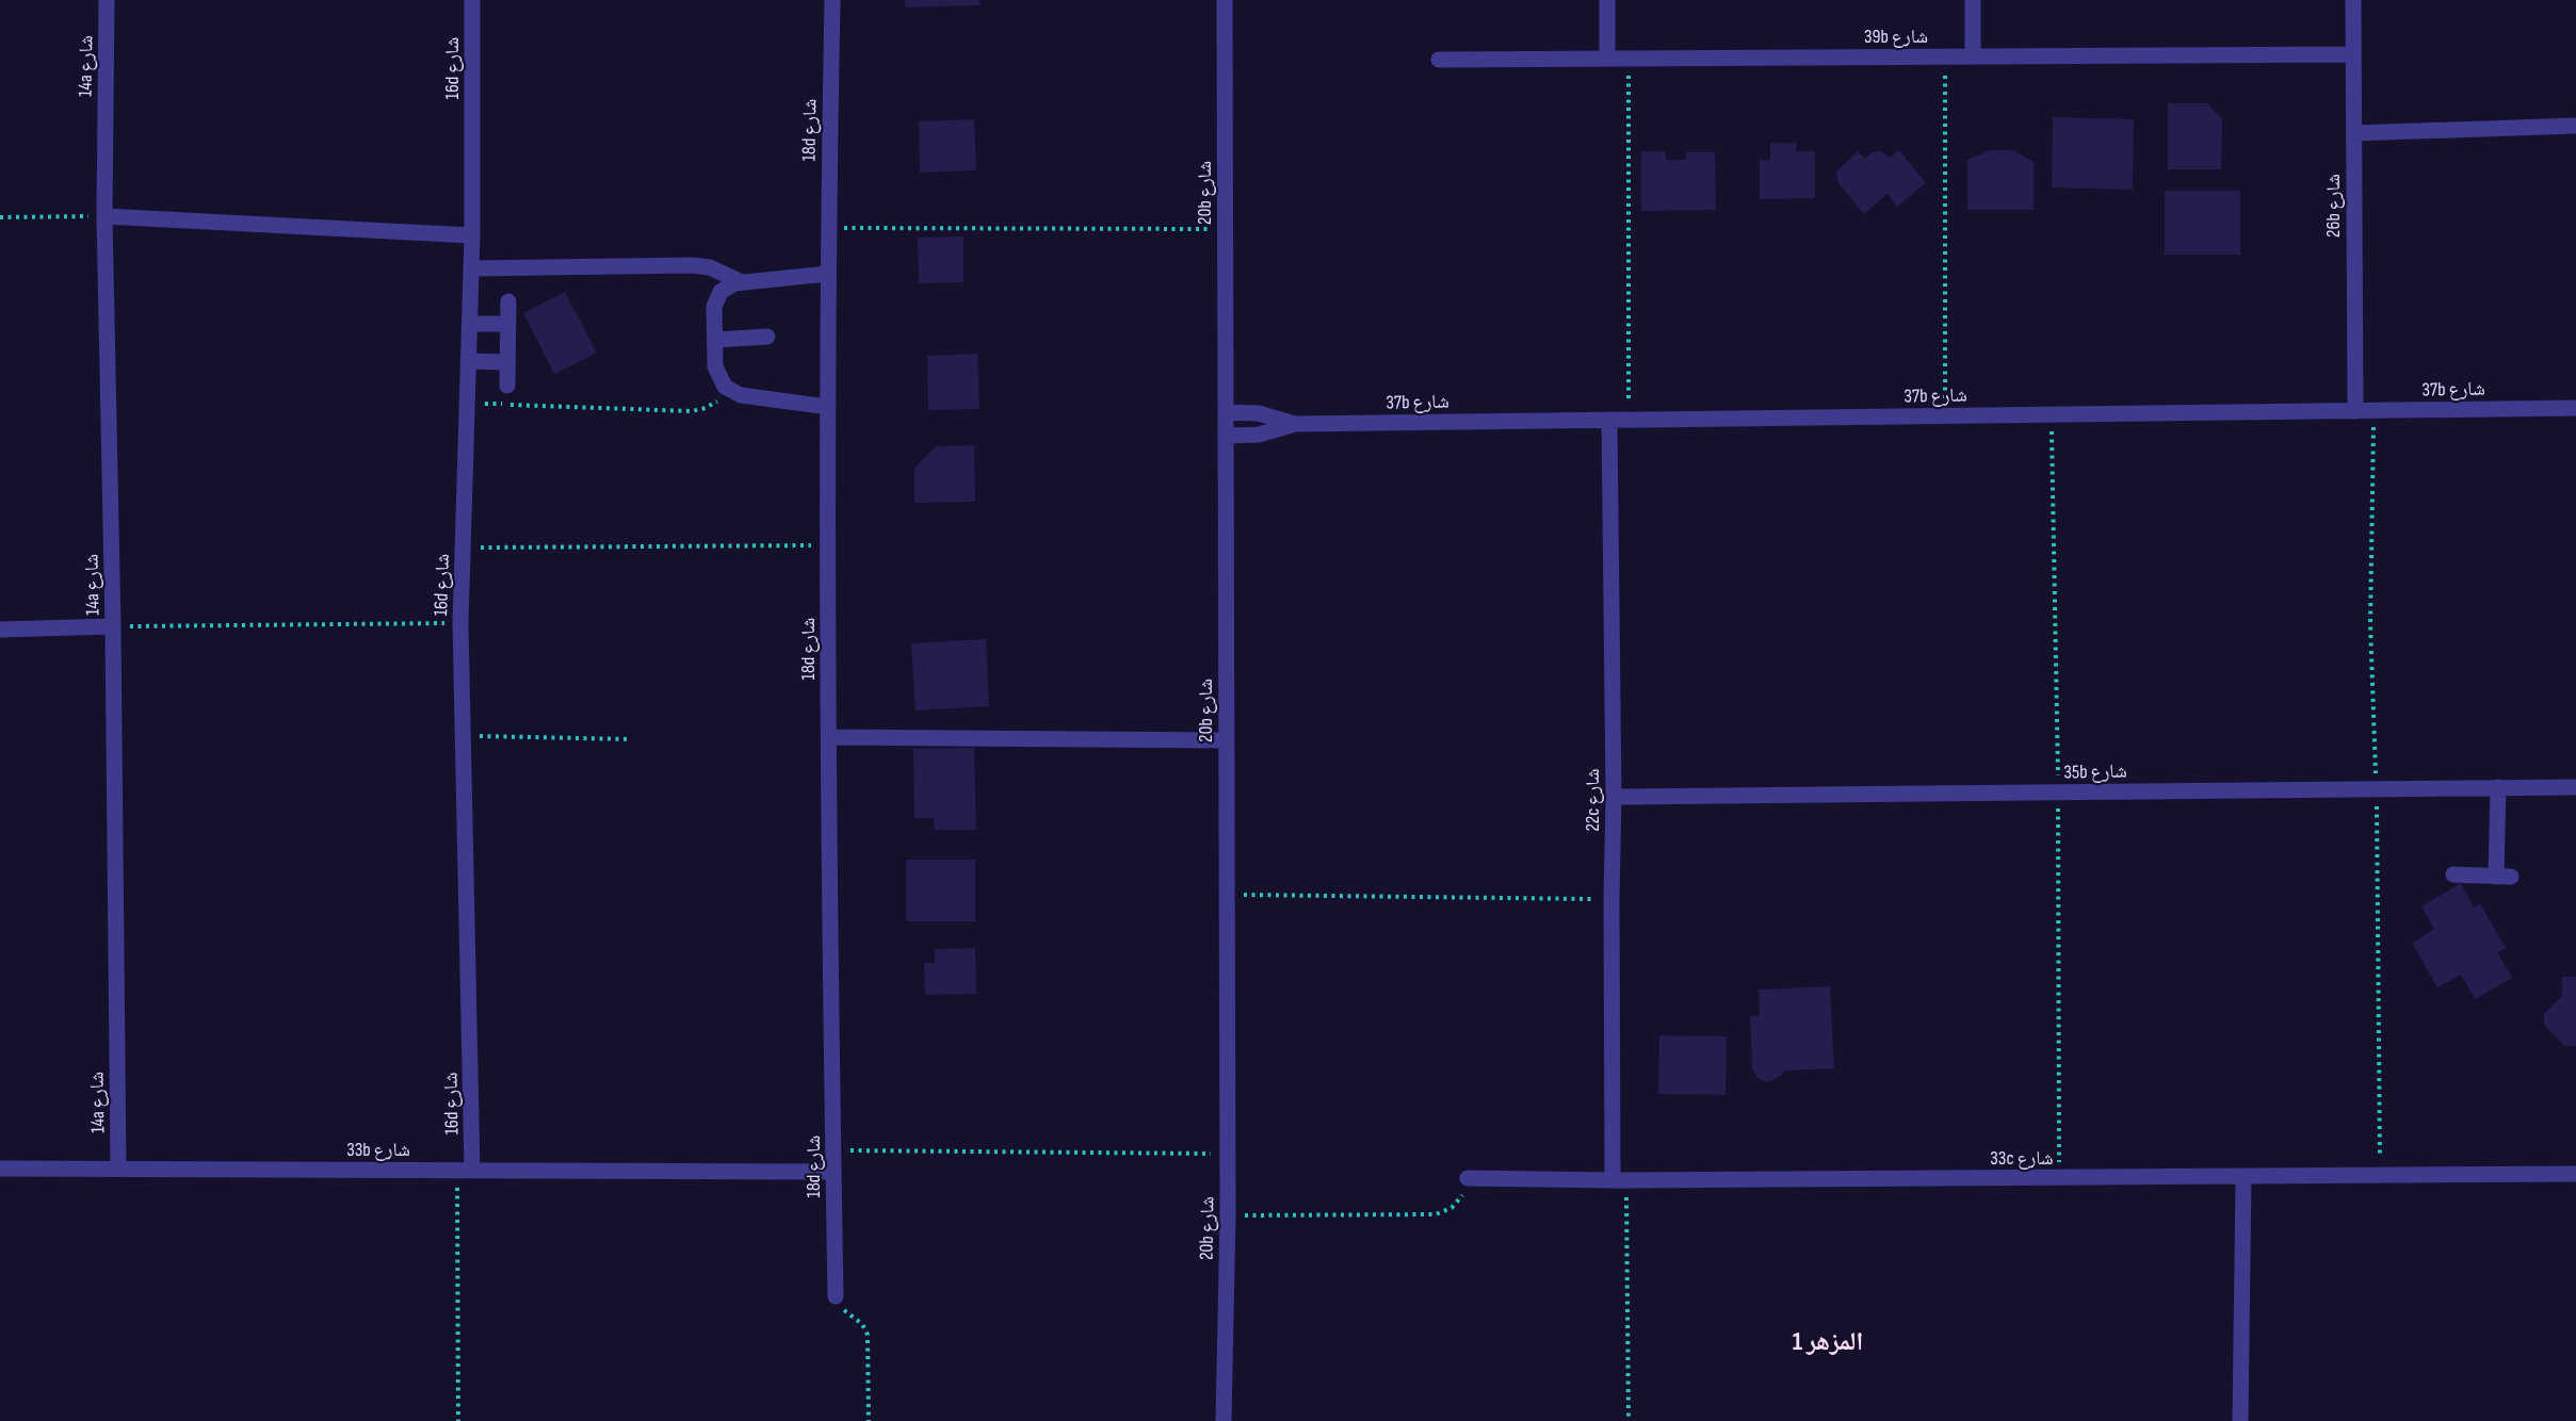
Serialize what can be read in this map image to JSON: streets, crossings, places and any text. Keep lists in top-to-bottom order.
{
  "streets": {
    "street": [
      "39b شارع",
      "14a شارع",
      "16d شارع",
      "18d شارع",
      "20b شارع",
      "26b شارع",
      "37b شارع",
      "35b شارع",
      "22c شارع",
      "33b شارع",
      "33c شارع"
    ]
  },
  "crossings": [
    ["39b شارع", "26b شارع"],
    ["14a شارع", "33b شارع"],
    ["16d شارع", "33b شارع"],
    ["18d شارع", "33b شارع"],
    ["20b شارع", "37b شارع"],
    ["26b شارع", "37b شارع"],
    ["37b شارع", "22c شارع"],
    ["35b شارع", "22c شارع"],
    ["22c شارع", "33c شارع"]
  ],
  "districts": ["المزهر 1"]
}
